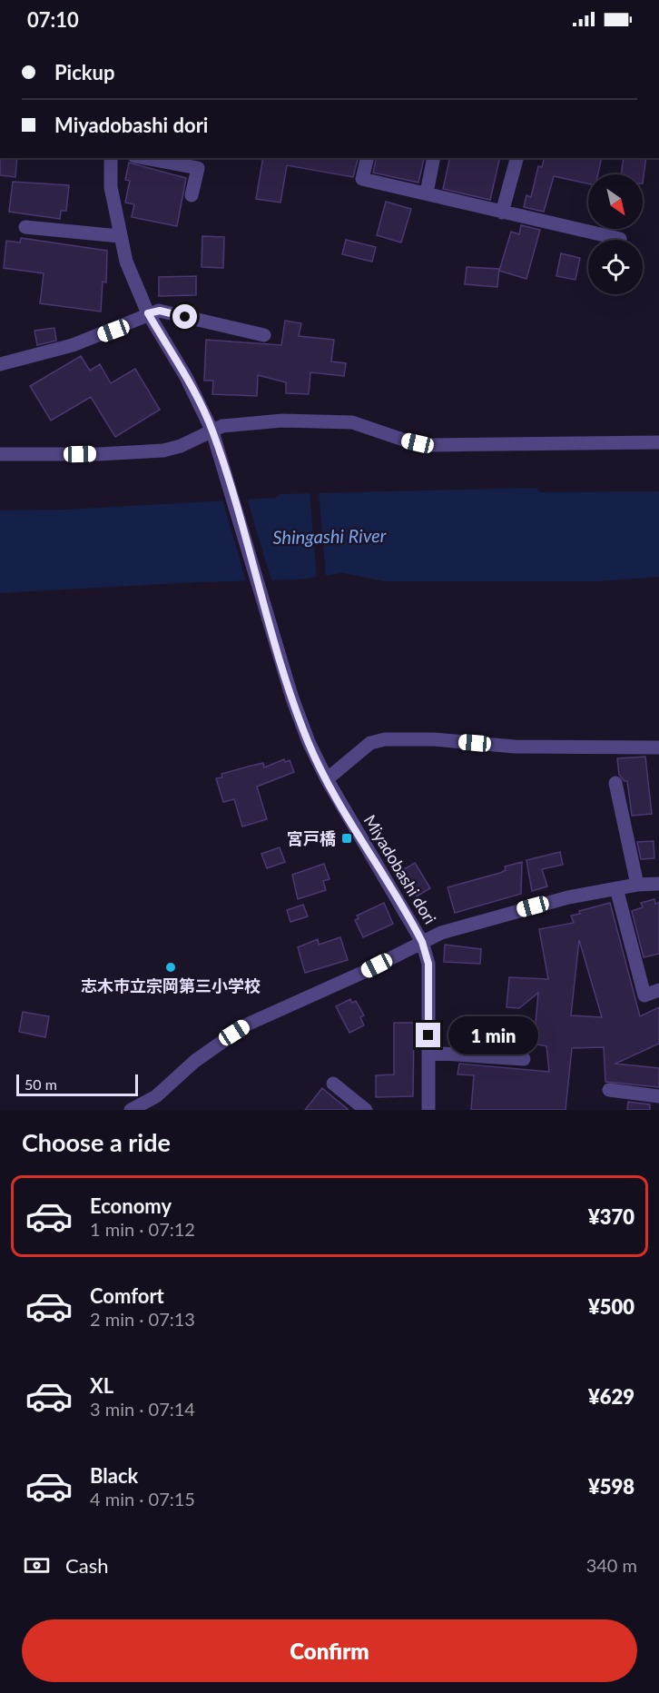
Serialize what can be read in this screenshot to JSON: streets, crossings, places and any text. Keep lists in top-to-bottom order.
{
  "streets": {
    "street": ["Miyadobashi dori"]
  },
  "water": ["Shingashi River"],
  "places": {
    "transit": ["宮戸橋"],
    "other": ["志木市立宗岡第三小学校"]
  },
  "scale_bar": "50 m",
  "north": "bottom right",
  "page": {
    "status": "07:10",
    "banner": ["Pickup", "Miyadobashi dori"],
    "bubble": "1 min",
    "scale": "50 m",
    "heading": "Choose a ride",
    "list": [
      {
        "name": "Economy",
        "note": "1 min · 07:12",
        "value": "¥370"
      },
      {
        "name": "Comfort",
        "note": "2 min · 07:13",
        "value": "¥500"
      },
      {
        "name": "XL",
        "note": "3 min · 07:14",
        "value": "¥629"
      },
      {
        "name": "Black",
        "note": "4 min · 07:15",
        "value": "¥598"
      }
    ],
    "pay": ["Cash", "340 m"],
    "buttons": "Confirm"
  }
}
